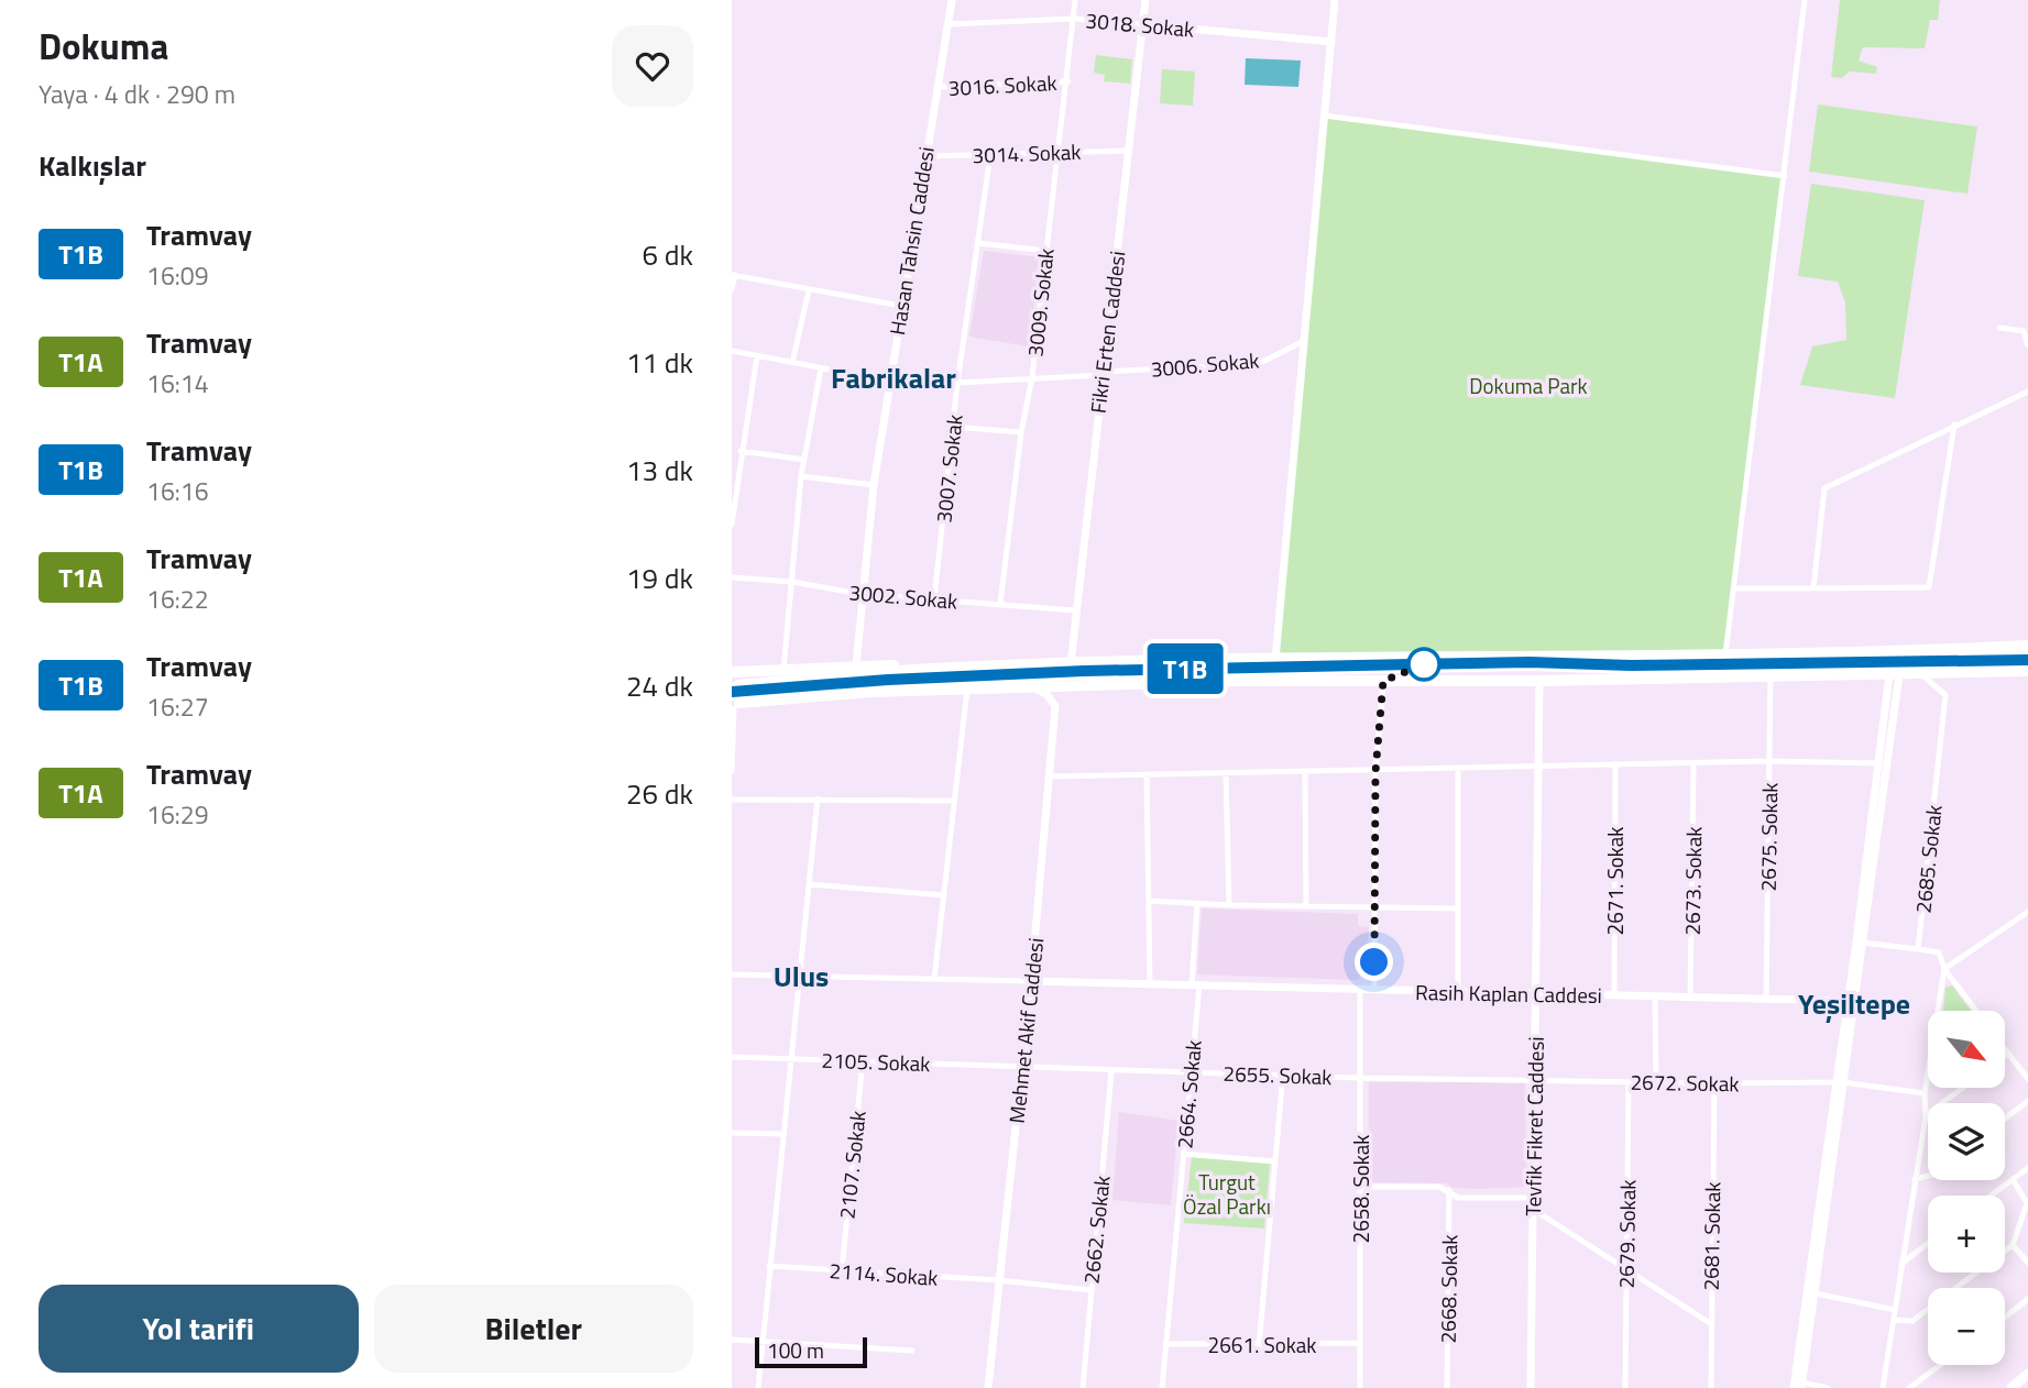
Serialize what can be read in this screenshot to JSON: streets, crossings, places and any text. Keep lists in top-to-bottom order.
{
  "streets": {
    "street": [
      "3018. Sokak",
      "3016. Sokak",
      "3014. Sokak",
      "Hasan Tahsin Caddesi",
      "3009. Sokak",
      "Fikri Erten Caddesi",
      "3006. Sokak",
      "3007. Sokak",
      "3002. Sokak",
      "2675. Sokak",
      "2685. Sokak",
      "2671. Sokak",
      "2673. Sokak",
      "Rasih Kaplan Caddesi",
      "Mehmet Akif Caddesi",
      "2105. Sokak",
      "2655. Sokak",
      "2672. Sokak",
      "2664. Sokak",
      "Tevfik Fikret Caddesi",
      "2107. Sokak",
      "2658. Sokak",
      "2662. Sokak",
      "2679. Sokak",
      "2681. Sokak",
      "2114. Sokak",
      "2668. Sokak",
      "2661. Sokak"
    ]
  },
  "crossings": [
    ["3018. Sokak", "Hasan Tahsin Caddesi"],
    ["3018. Sokak", "3009. Sokak"],
    ["3018. Sokak", "Fikri Erten Caddesi"],
    ["3016. Sokak", "Hasan Tahsin Caddesi"],
    ["3016. Sokak", "3009. Sokak"],
    ["3014. Sokak", "Hasan Tahsin Caddesi"],
    ["3014. Sokak", "3009. Sokak"],
    ["3014. Sokak", "Fikri Erten Caddesi"],
    ["3014. Sokak", "3007. Sokak"],
    ["Hasan Tahsin Caddesi", "3006. Sokak"],
    ["Hasan Tahsin Caddesi", "3002. Sokak"],
    ["3009. Sokak", "3006. Sokak"],
    ["3009. Sokak", "3002. Sokak"],
    ["Fikri Erten Caddesi", "3006. Sokak"],
    ["Fikri Erten Caddesi", "3002. Sokak"],
    ["3006. Sokak", "3007. Sokak"],
    ["3007. Sokak", "3002. Sokak"],
    ["2675. Sokak", "Rasih Kaplan Caddesi"],
    ["2671. Sokak", "Rasih Kaplan Caddesi"],
    ["2673. Sokak", "Rasih Kaplan Caddesi"],
    ["Rasih Kaplan Caddesi", "Mehmet Akif Caddesi"],
    ["Rasih Kaplan Caddesi", "2664. Sokak"],
    ["Rasih Kaplan Caddesi", "Tevfik Fikret Caddesi"],
    ["Rasih Kaplan Caddesi", "2658. Sokak"],
    ["Mehmet Akif Caddesi", "2105. Sokak"],
    ["Mehmet Akif Caddesi", "2655. Sokak"],
    ["Mehmet Akif Caddesi", "2114. Sokak"],
    ["2105. Sokak", "2655. Sokak"],
    ["2105. Sokak", "2107. Sokak"],
    ["2655. Sokak", "2672. Sokak"],
    ["2655. Sokak", "2664. Sokak"],
    ["2655. Sokak", "Tevfik Fikret Caddesi"],
    ["2655. Sokak", "2658. Sokak"],
    ["2655. Sokak", "2662. Sokak"],
    ["2672. Sokak", "Tevfik Fikret Caddesi"],
    ["2672. Sokak", "2679. Sokak"],
    ["2672. Sokak", "2681. Sokak"],
    ["2664. Sokak", "2661. Sokak"],
    ["2107. Sokak", "2114. Sokak"],
    ["2658. Sokak", "2661. Sokak"],
    ["2662. Sokak", "2114. Sokak"]
  ],
  "districts": ["Fabrikalar", "Ulus", "Yeşiltepe"],
  "parks": ["Dokuma Park", "Turgut Özal Parkı"],
  "lines": ["tram line T1B"],
  "scale_bar": "100 m",
  "north": "bottom right",
  "page": {
    "heading": [
      ["Dokuma", "Yaya · 4 dk · 290 m"],
      "Kalkışlar"
    ],
    "on_map": "T1B",
    "list": [
      {
        "mark": "T1B",
        "name": "Tramvay",
        "note": "16:09",
        "value": "6 dk"
      },
      {
        "mark": "T1A",
        "name": "Tramvay",
        "note": "16:14",
        "value": "11 dk"
      },
      {
        "mark": "T1B",
        "name": "Tramvay",
        "note": "16:16",
        "value": "13 dk"
      },
      {
        "mark": "T1A",
        "name": "Tramvay",
        "note": "16:22",
        "value": "19 dk"
      },
      {
        "mark": "T1B",
        "name": "Tramvay",
        "note": "16:27",
        "value": "24 dk"
      },
      {
        "mark": "T1A",
        "name": "Tramvay",
        "note": "16:29",
        "value": "26 dk"
      }
    ],
    "map_buttons": ["+", "−"],
    "buttons": ["Yol tarifi", "Biletler"],
    "scale": "100 m"
  }
}
